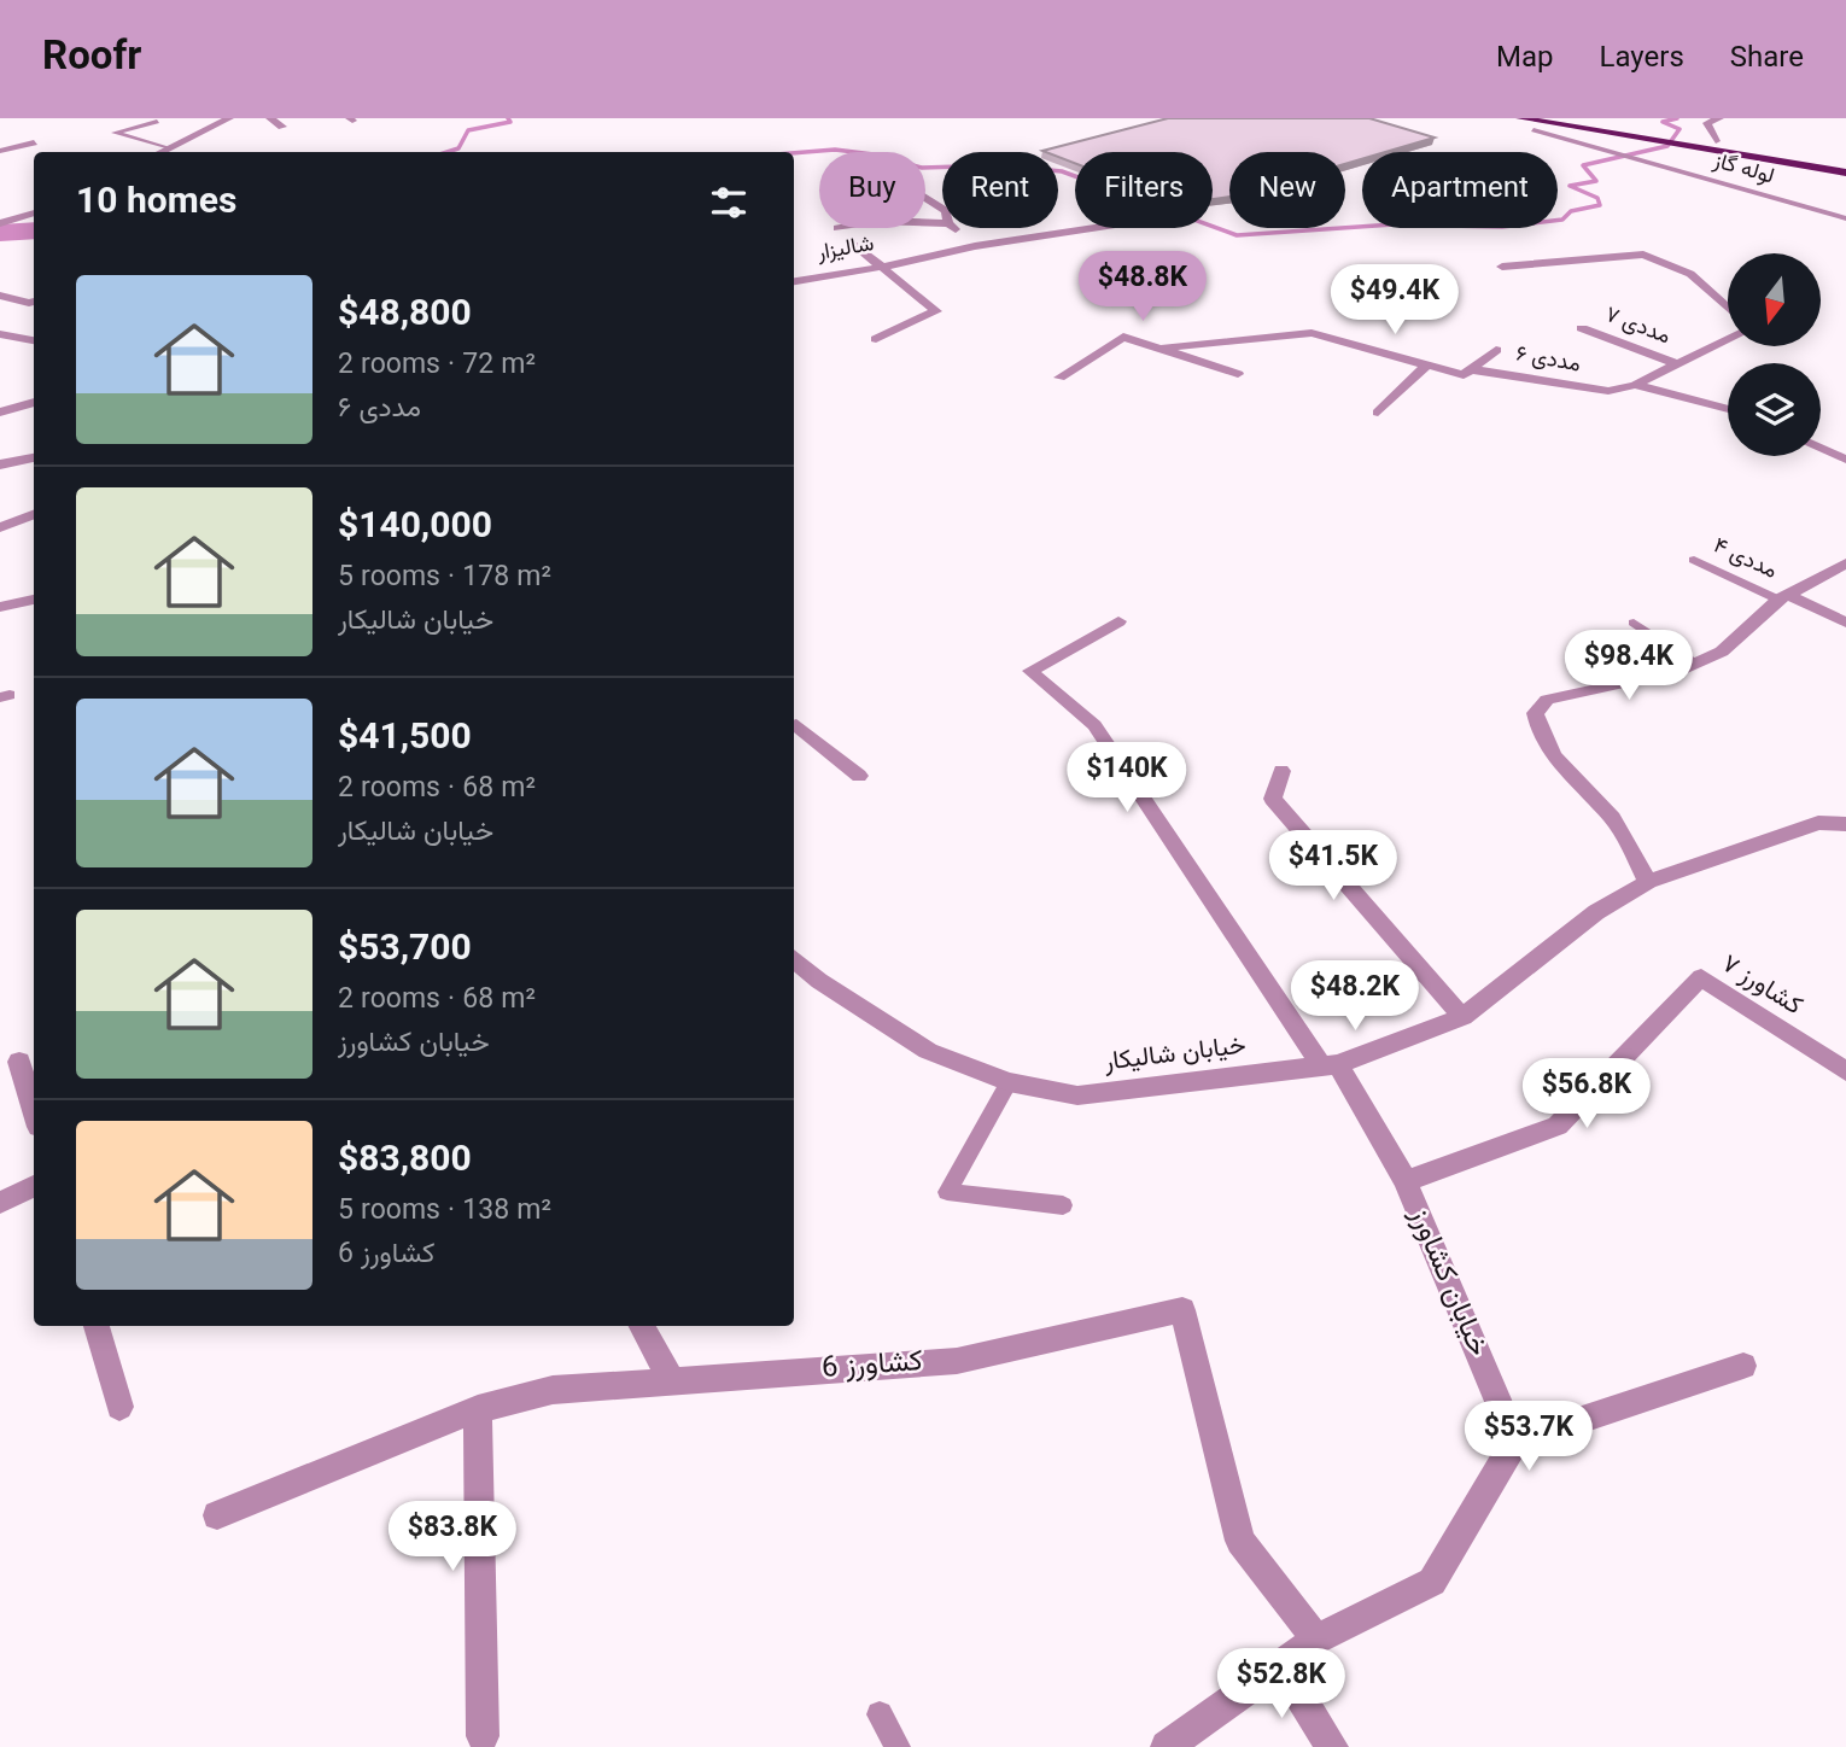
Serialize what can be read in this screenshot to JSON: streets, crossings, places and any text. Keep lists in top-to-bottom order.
{
  "streets": {
    "street": [
      "شالیزار",
      "مددی ۷",
      "مددی ۶",
      "کشاورز ۷",
      "خیابان شالیکار",
      "خیابان کشاورز",
      "کشاورز 6"
    ],
    "lane": ["لوله گاز", "مددی ۴"]
  },
  "crossings": [
    ["کشاورز ۷", "خیابان کشاورز"],
    ["خیابان شالیکار", "خیابان کشاورز"]
  ],
  "north": "bottom",
  "page": {
    "header": "Roofr",
    "nav": ["Map", "Layers", "Share"],
    "chip": [
      "Buy",
      "Rent",
      "Filters",
      "New",
      "Apartment"
    ],
    "heading": "10 homes",
    "price": [
      "$48.8K",
      "$49.4K",
      "$98.4K",
      "$140K",
      "$41.5K",
      "$48.2K",
      "$56.8K",
      "$53.7K",
      "$83.8K",
      "$52.8K"
    ],
    "list": [
      {
        "name": "$48,800",
        "note": "2 rooms · 72 m² · مددی ۶"
      },
      {
        "name": "$140,000",
        "note": "5 rooms · 178 m² · خیابان شالیکار"
      },
      {
        "name": "$41,500",
        "note": "2 rooms · 68 m² · خیابان شالیکار"
      },
      {
        "name": "$53,700",
        "note": "2 rooms · 68 m² · خیابان کشاورز"
      },
      {
        "name": "$83,800",
        "note": "5 rooms · 138 m² · کشاورز 6"
      }
    ]
  }
}
